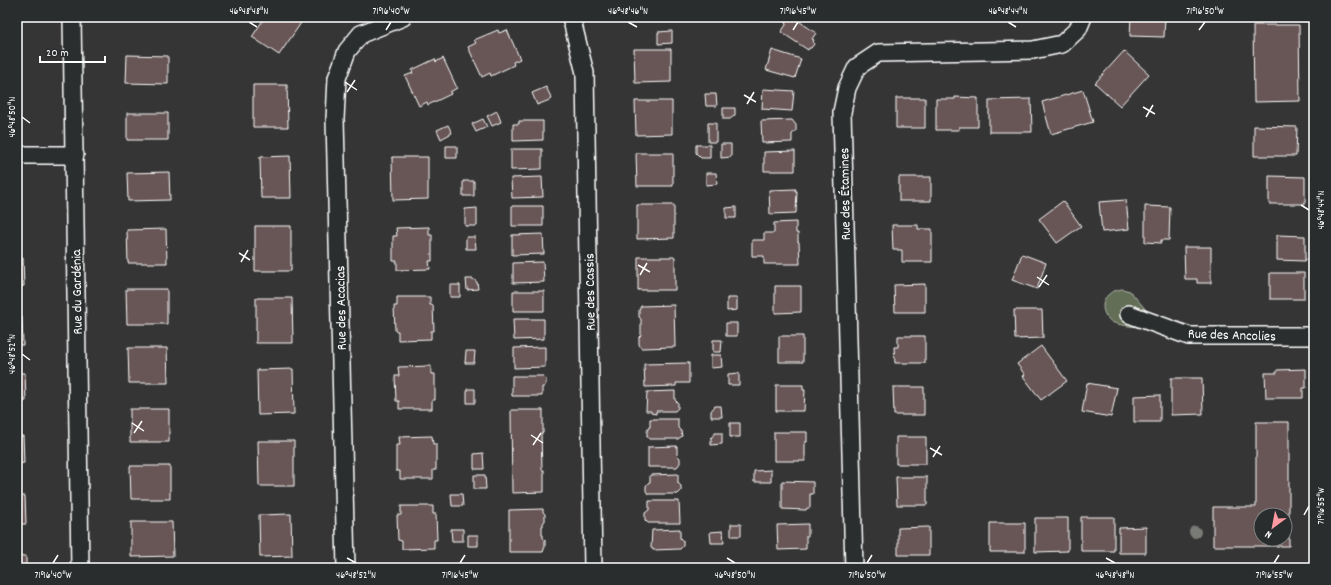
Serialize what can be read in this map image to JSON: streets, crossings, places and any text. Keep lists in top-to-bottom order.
{
  "streets": {
    "street": [
      "Rue des Étamines",
      "Rue du Gardénia",
      "Rue des Cassis",
      "Rue des Acacias",
      "Rue des Ancolies"
    ]
  },
  "scale_bar": "20 m",
  "north": "bottom left",
  "coordinates": [
    "46°48'48\"N",
    "71°16'40\"W",
    "46°48'46\"N",
    "71°16'45\"W",
    "46°48'44\"N",
    "71°16'50\"W",
    "46°48'50\"N",
    "46°48'52\"N",
    "71°16'55\"W"
  ]
}
